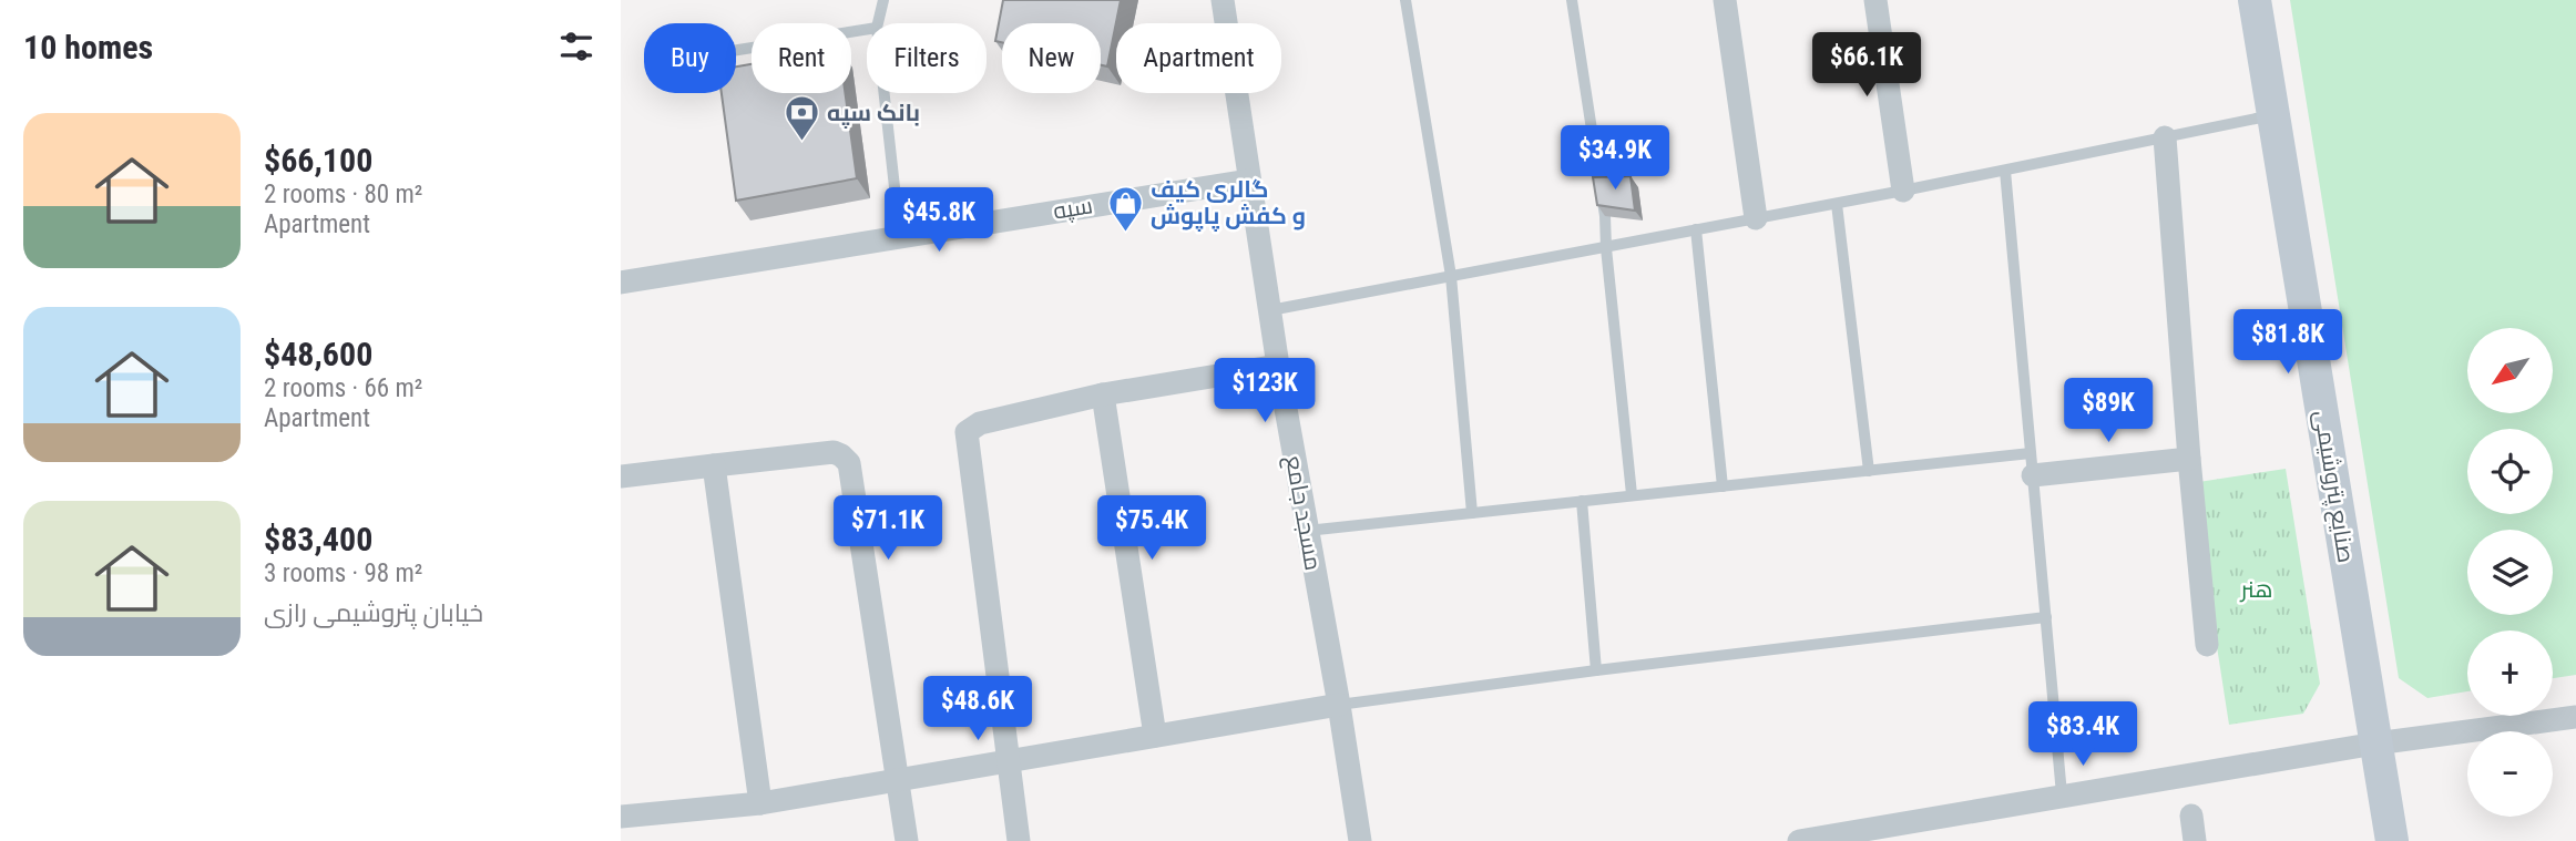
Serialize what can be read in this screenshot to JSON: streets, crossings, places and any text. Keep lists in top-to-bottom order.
{
  "streets": {
    "main road": ["صنایع پتروشیمی"],
    "street": ["سپه", "مسجد جامع"]
  },
  "crossings": [
    ["سپه", "مسجد جامع"]
  ],
  "parks": ["هنر"],
  "places": {
    "bank": ["بانک سپه"],
    "shop": ["گالری کیف و کفش پاپوش"]
  },
  "north": "bottom left",
  "page": {
    "heading": "10 homes",
    "chip": [
      "Buy",
      "Rent",
      "Filters",
      "New",
      "Apartment"
    ],
    "price": [
      "$66.1K",
      "$34.9K",
      "$45.8K",
      "$81.8K",
      "$123K",
      "$89K",
      "$71.1K",
      "$75.4K",
      "$48.6K",
      "$83.4K"
    ],
    "list": [
      {
        "name": "$66,100",
        "note": "2 rooms · 80 m² · Apartment"
      },
      {
        "name": "$48,600",
        "note": "2 rooms · 66 m² · Apartment"
      },
      {
        "name": "$83,400",
        "note": "3 rooms · 98 m² · خیابان پتروشیمی رازی"
      }
    ],
    "map_buttons": ["+", "−"]
  }
}
